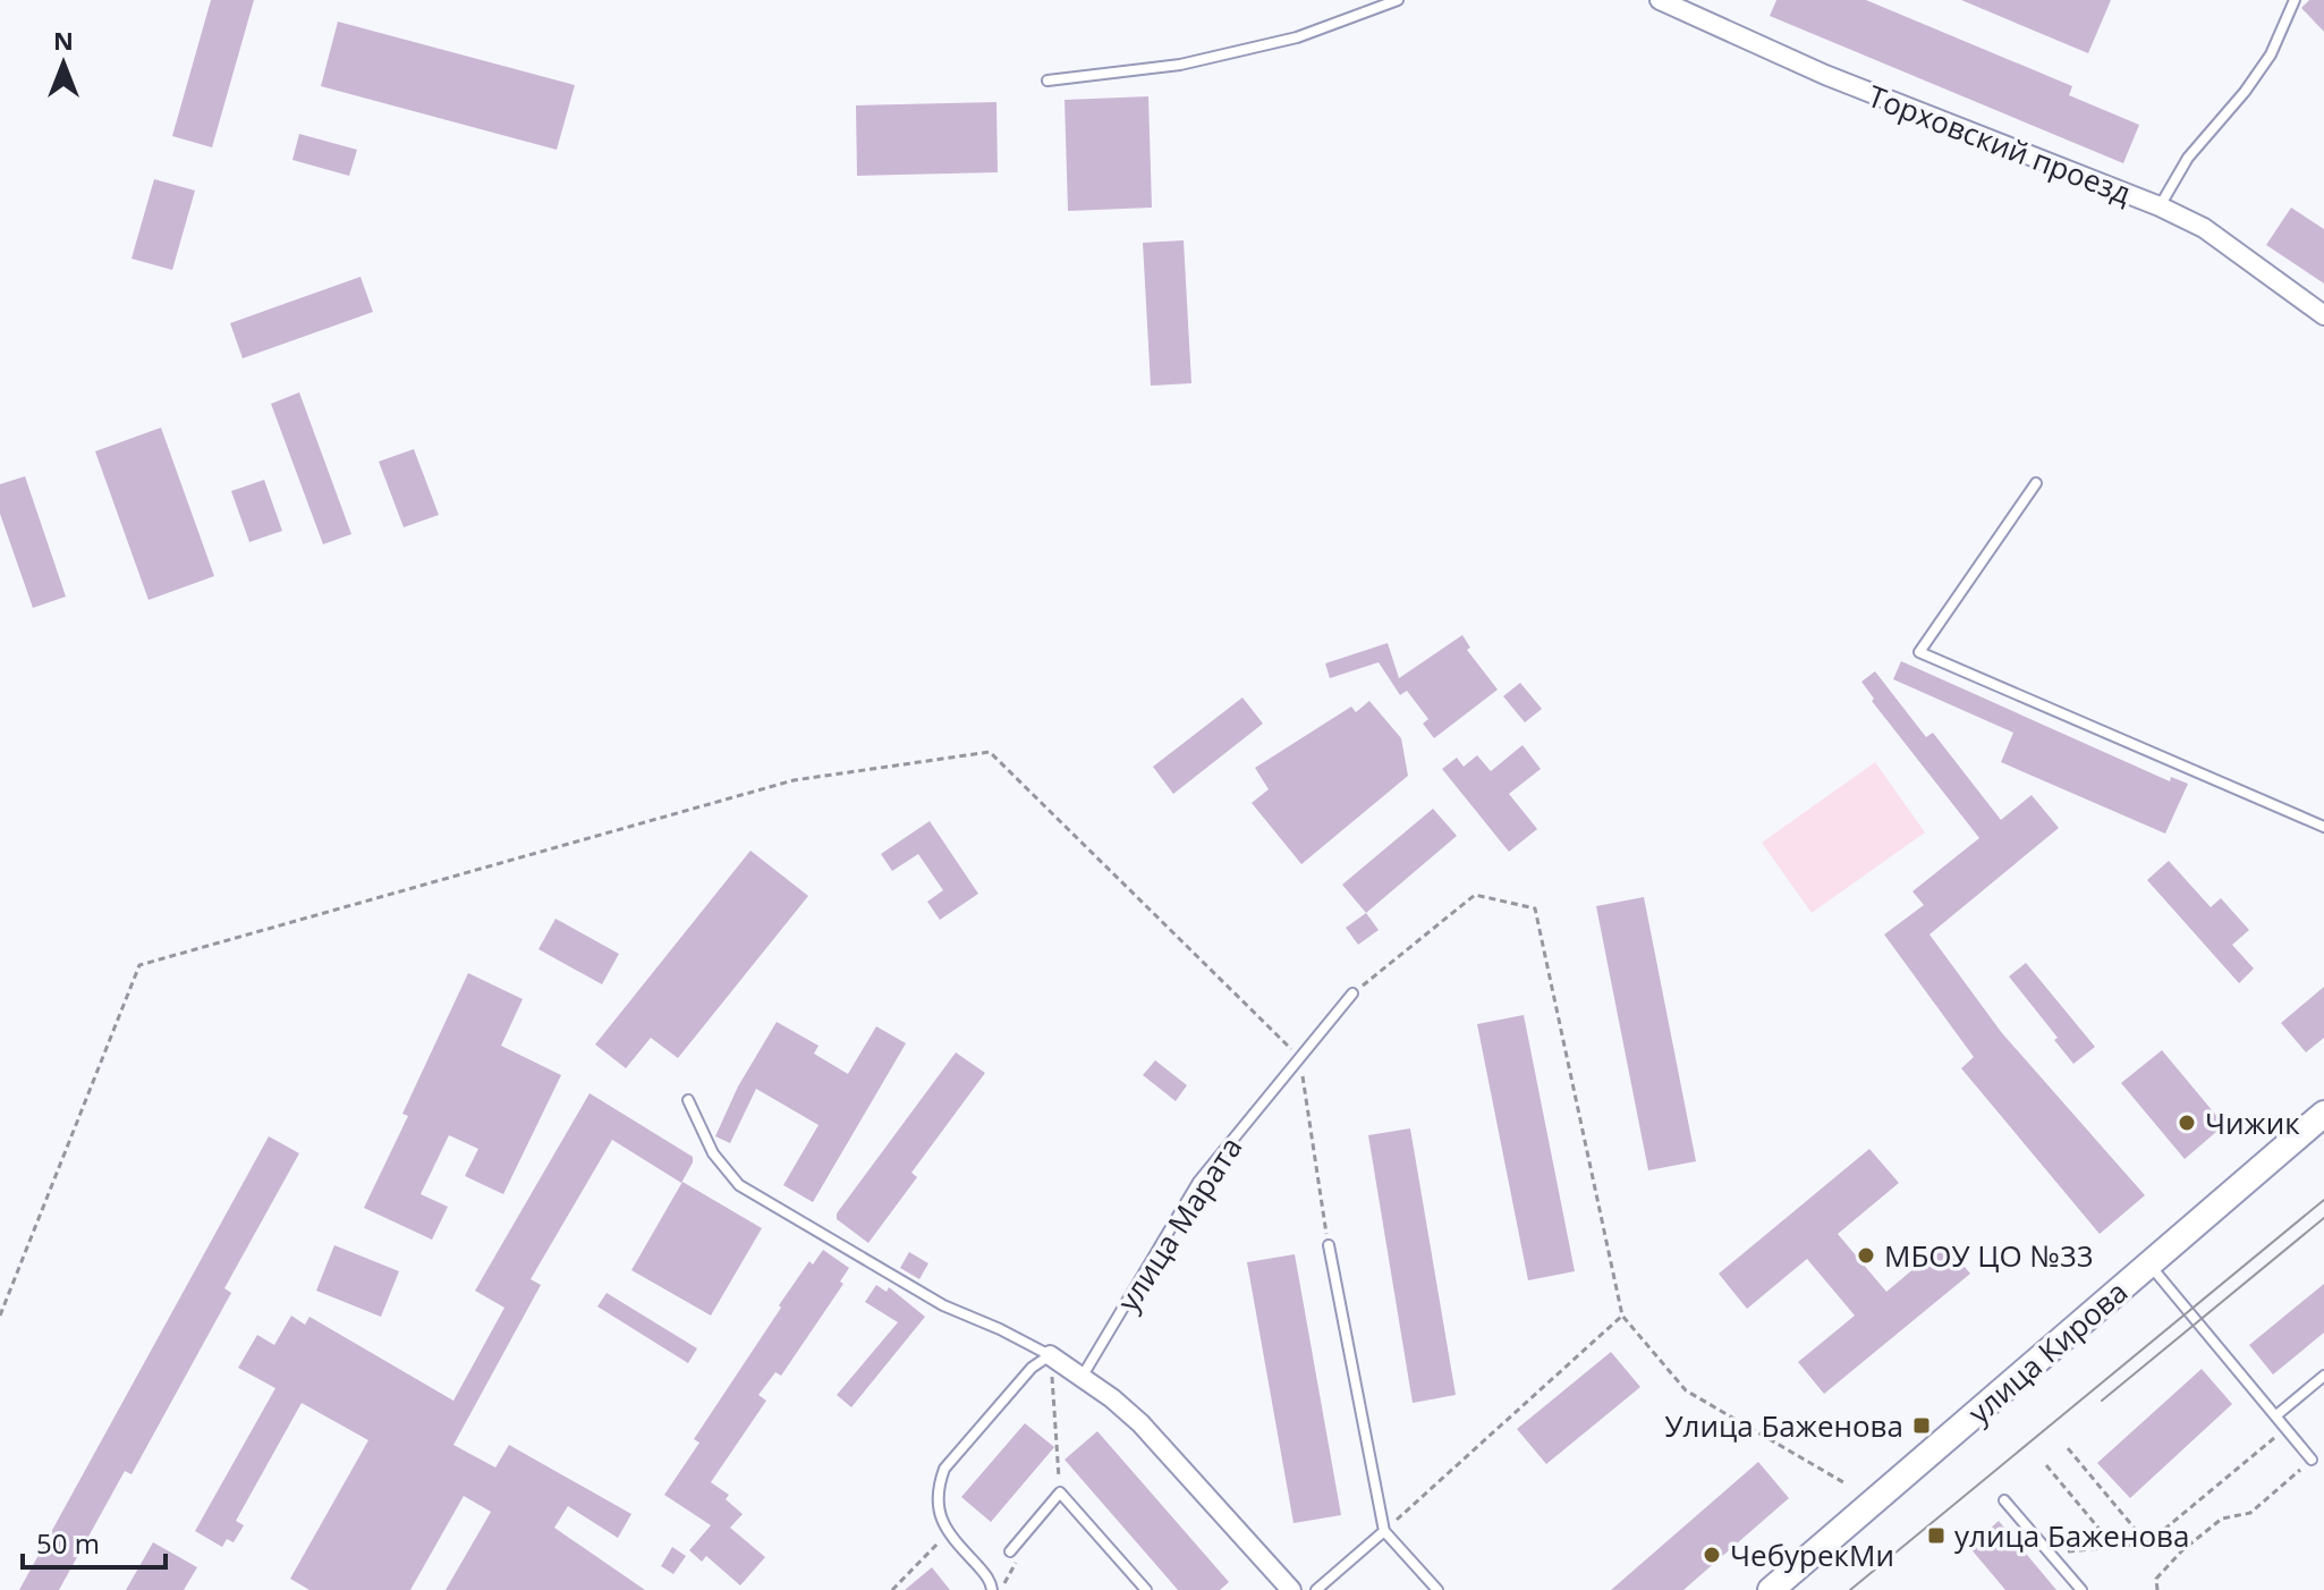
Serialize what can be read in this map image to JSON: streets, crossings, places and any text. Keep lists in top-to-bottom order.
{
  "streets": {
    "street": ["Торховский проезд", "улица Кирова"],
    "lane": ["улица Марата"]
  },
  "places": {
    "other": ["Чижик", "МБОУ ЦО №33", "ЧебурекМи"],
    "transit": ["Улица Баженова", "улица Баженова"]
  },
  "scale_bar": "50 m",
  "north": "top"
}
